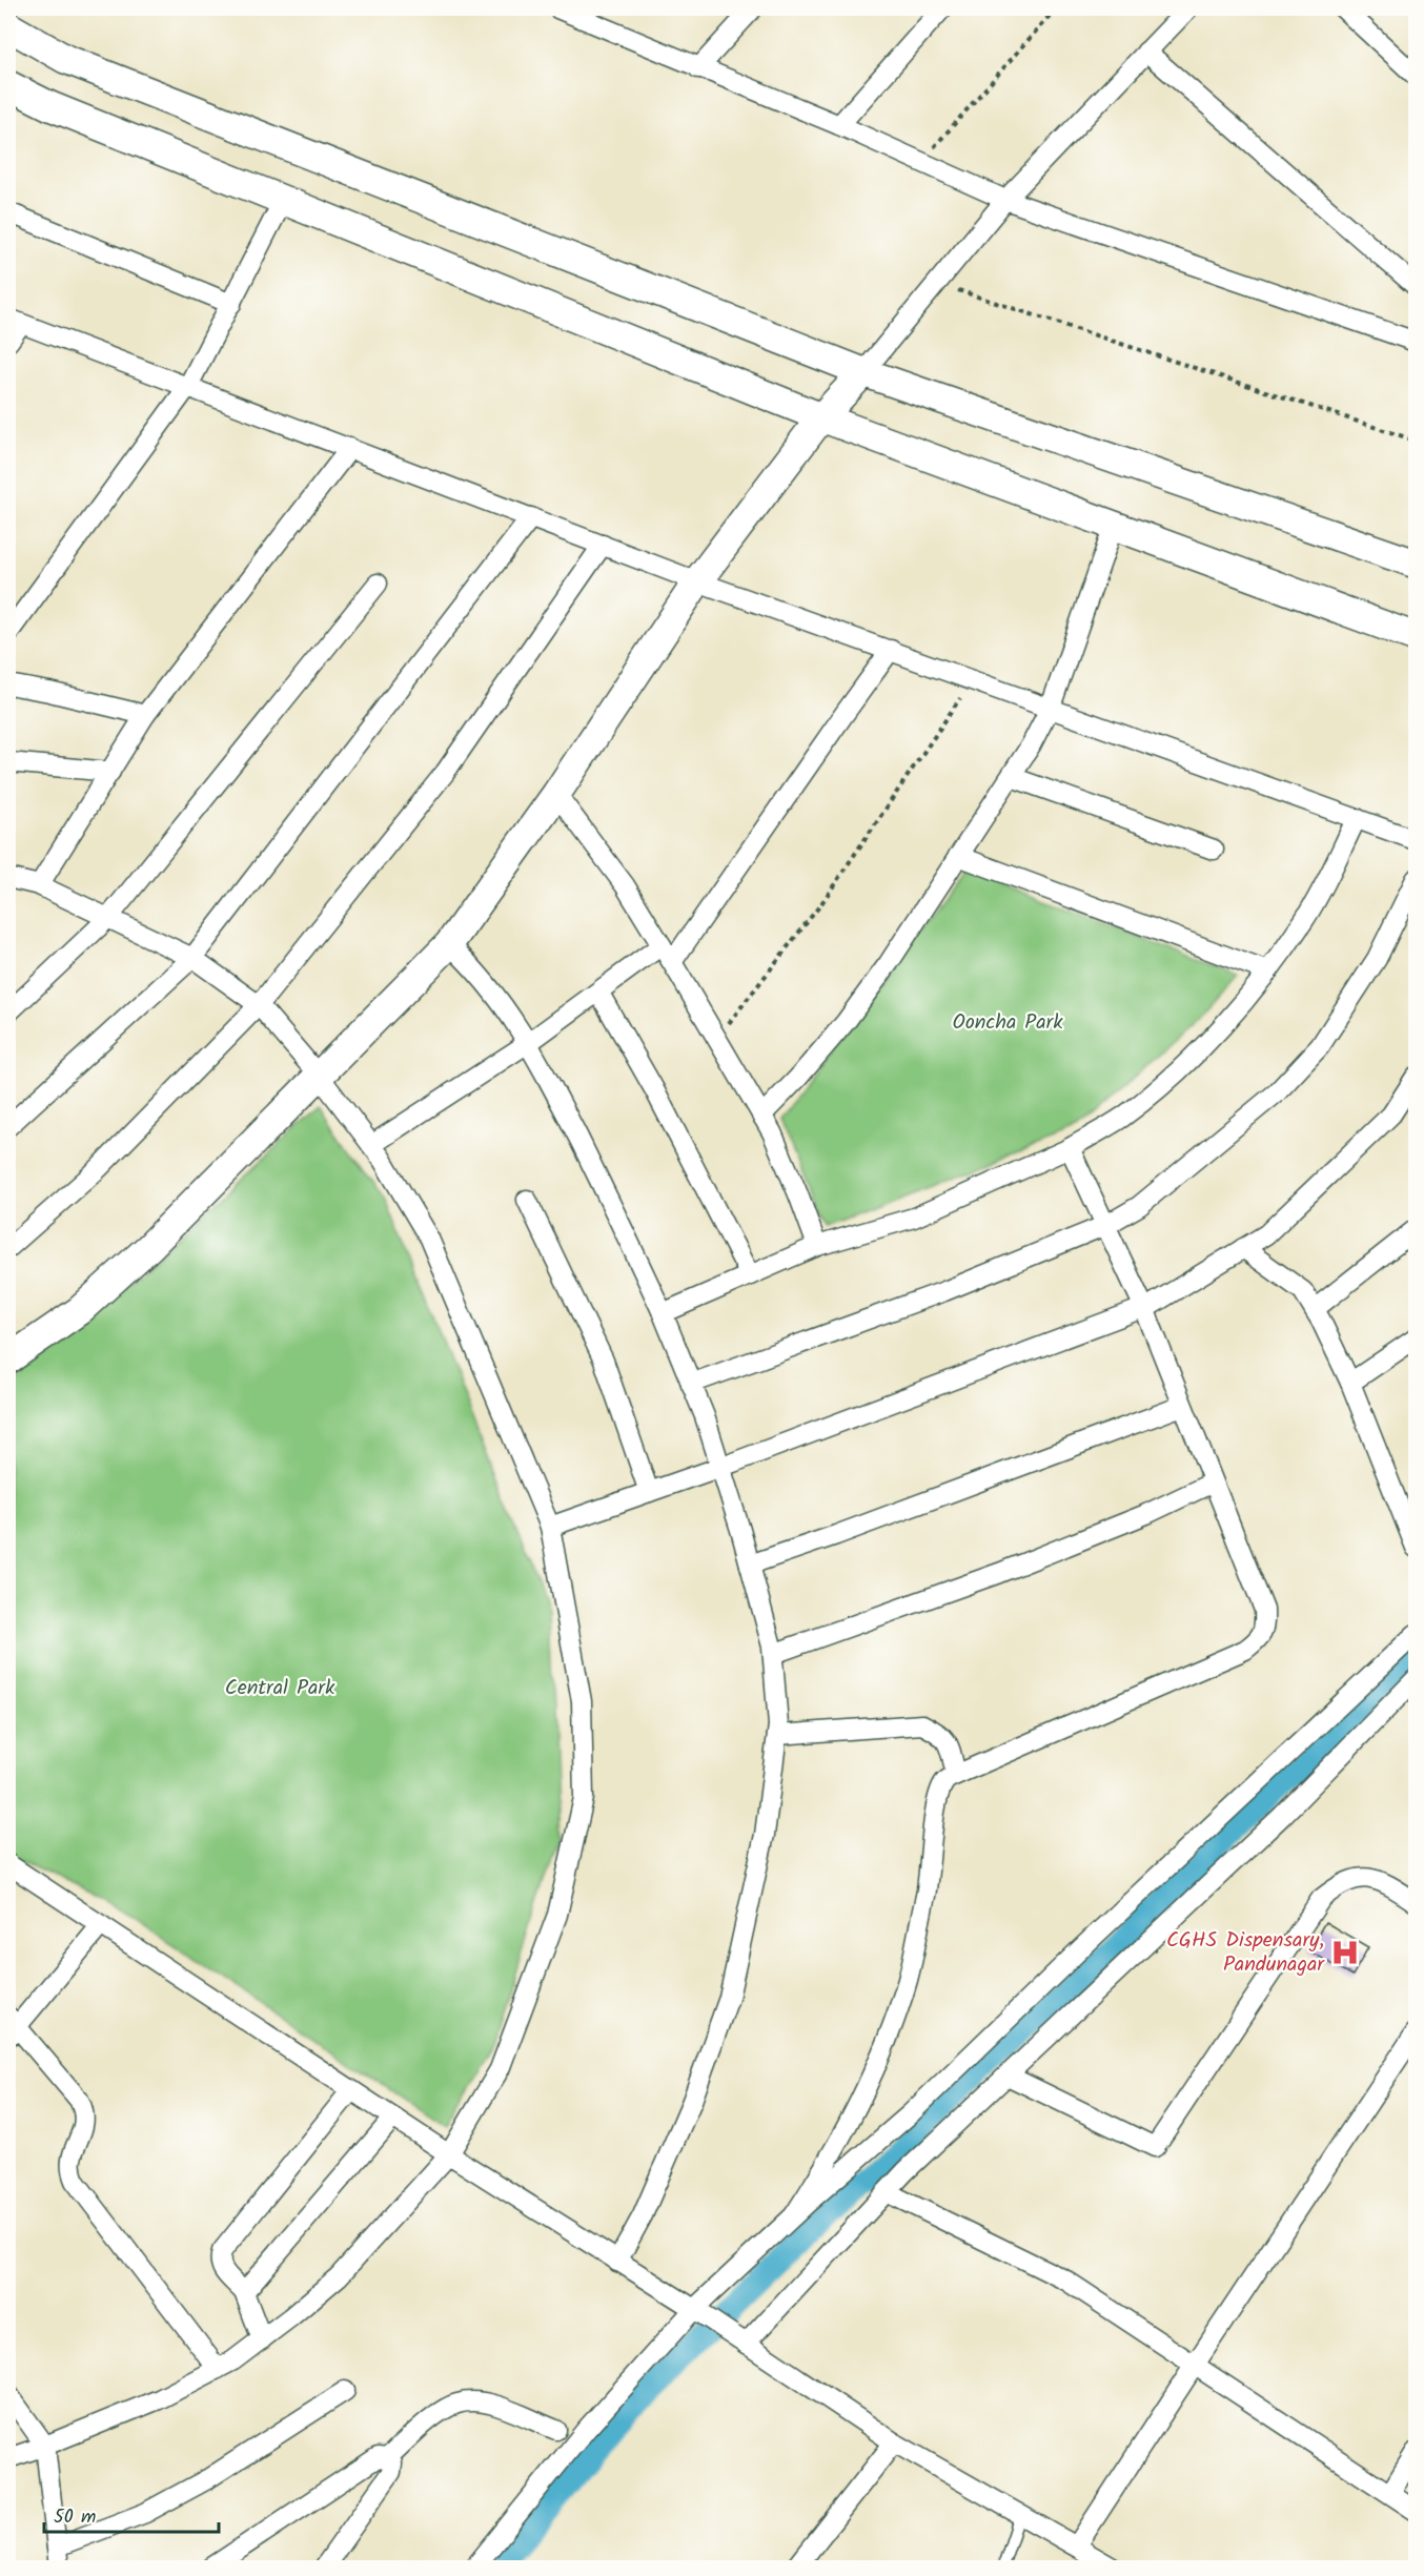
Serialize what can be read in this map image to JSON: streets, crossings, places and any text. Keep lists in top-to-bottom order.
{
  "parks": ["Ooncha Park", "Central Park"],
  "places": {
    "hospital": ["CGHS Dispensary, Pandunagar"]
  },
  "scale_bar": "50 m"
}
